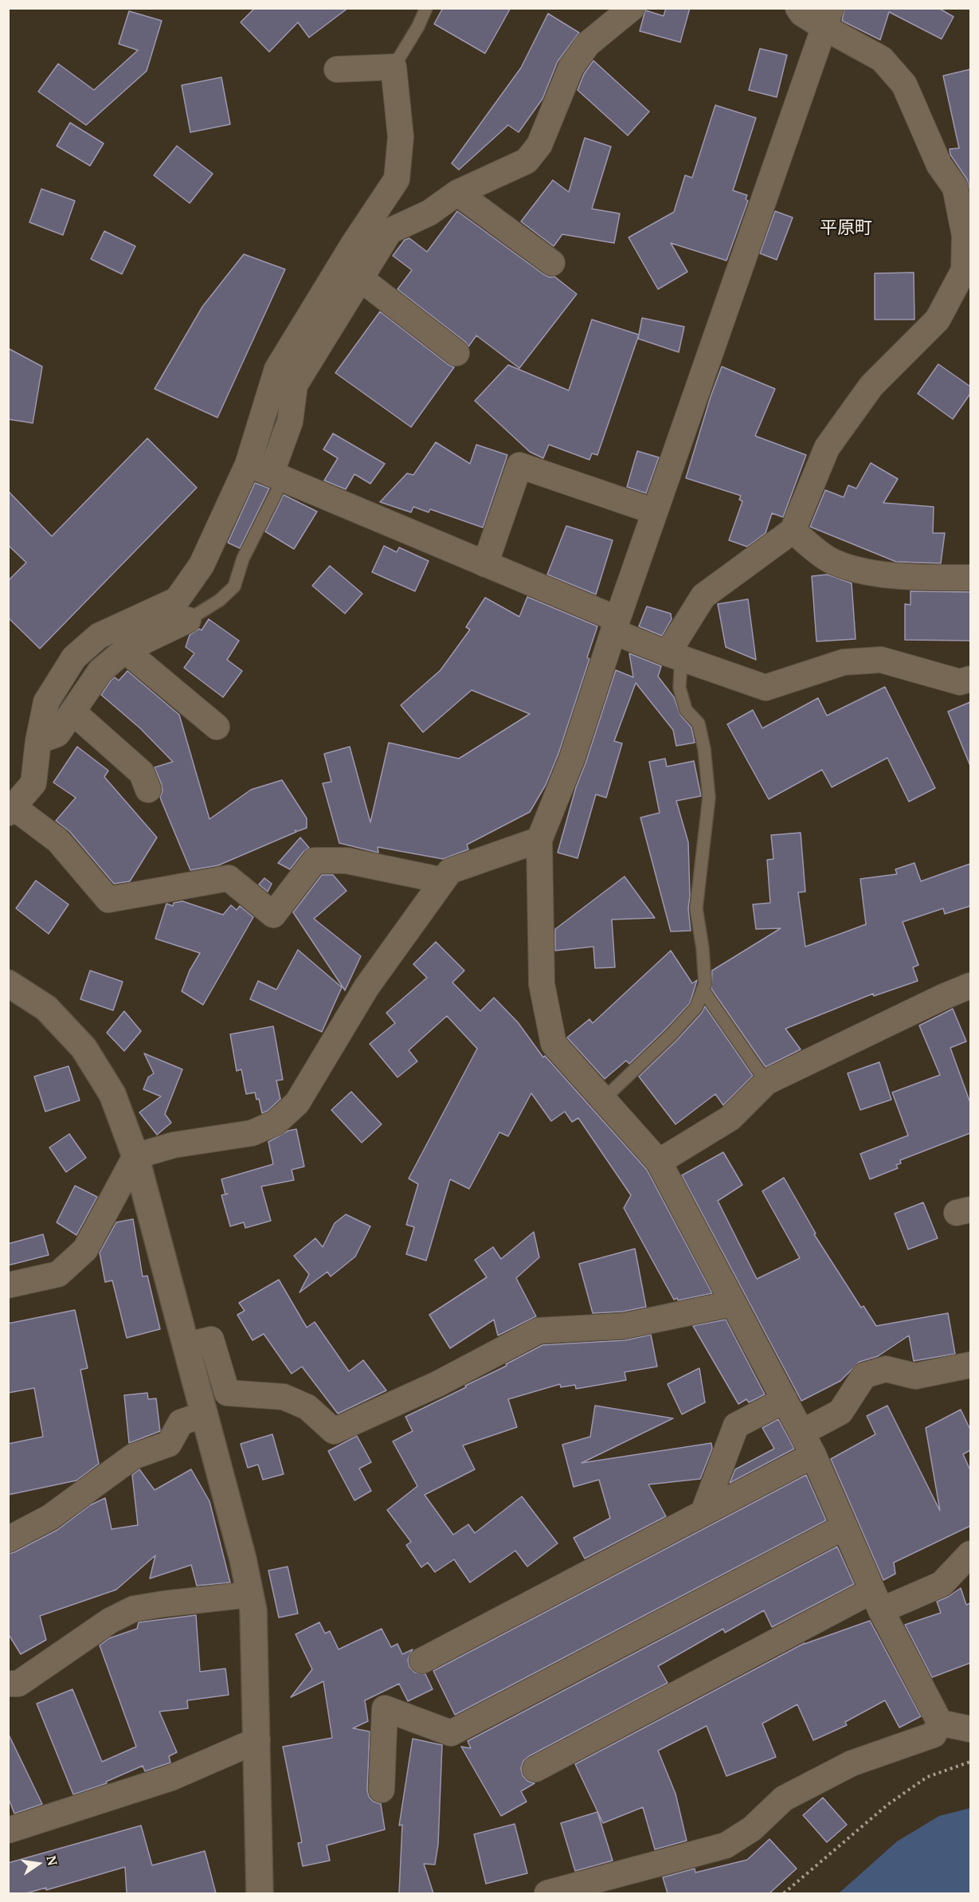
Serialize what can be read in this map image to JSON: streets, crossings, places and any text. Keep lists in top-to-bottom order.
{
  "districts": ["平原町"],
  "north": "right"
}
